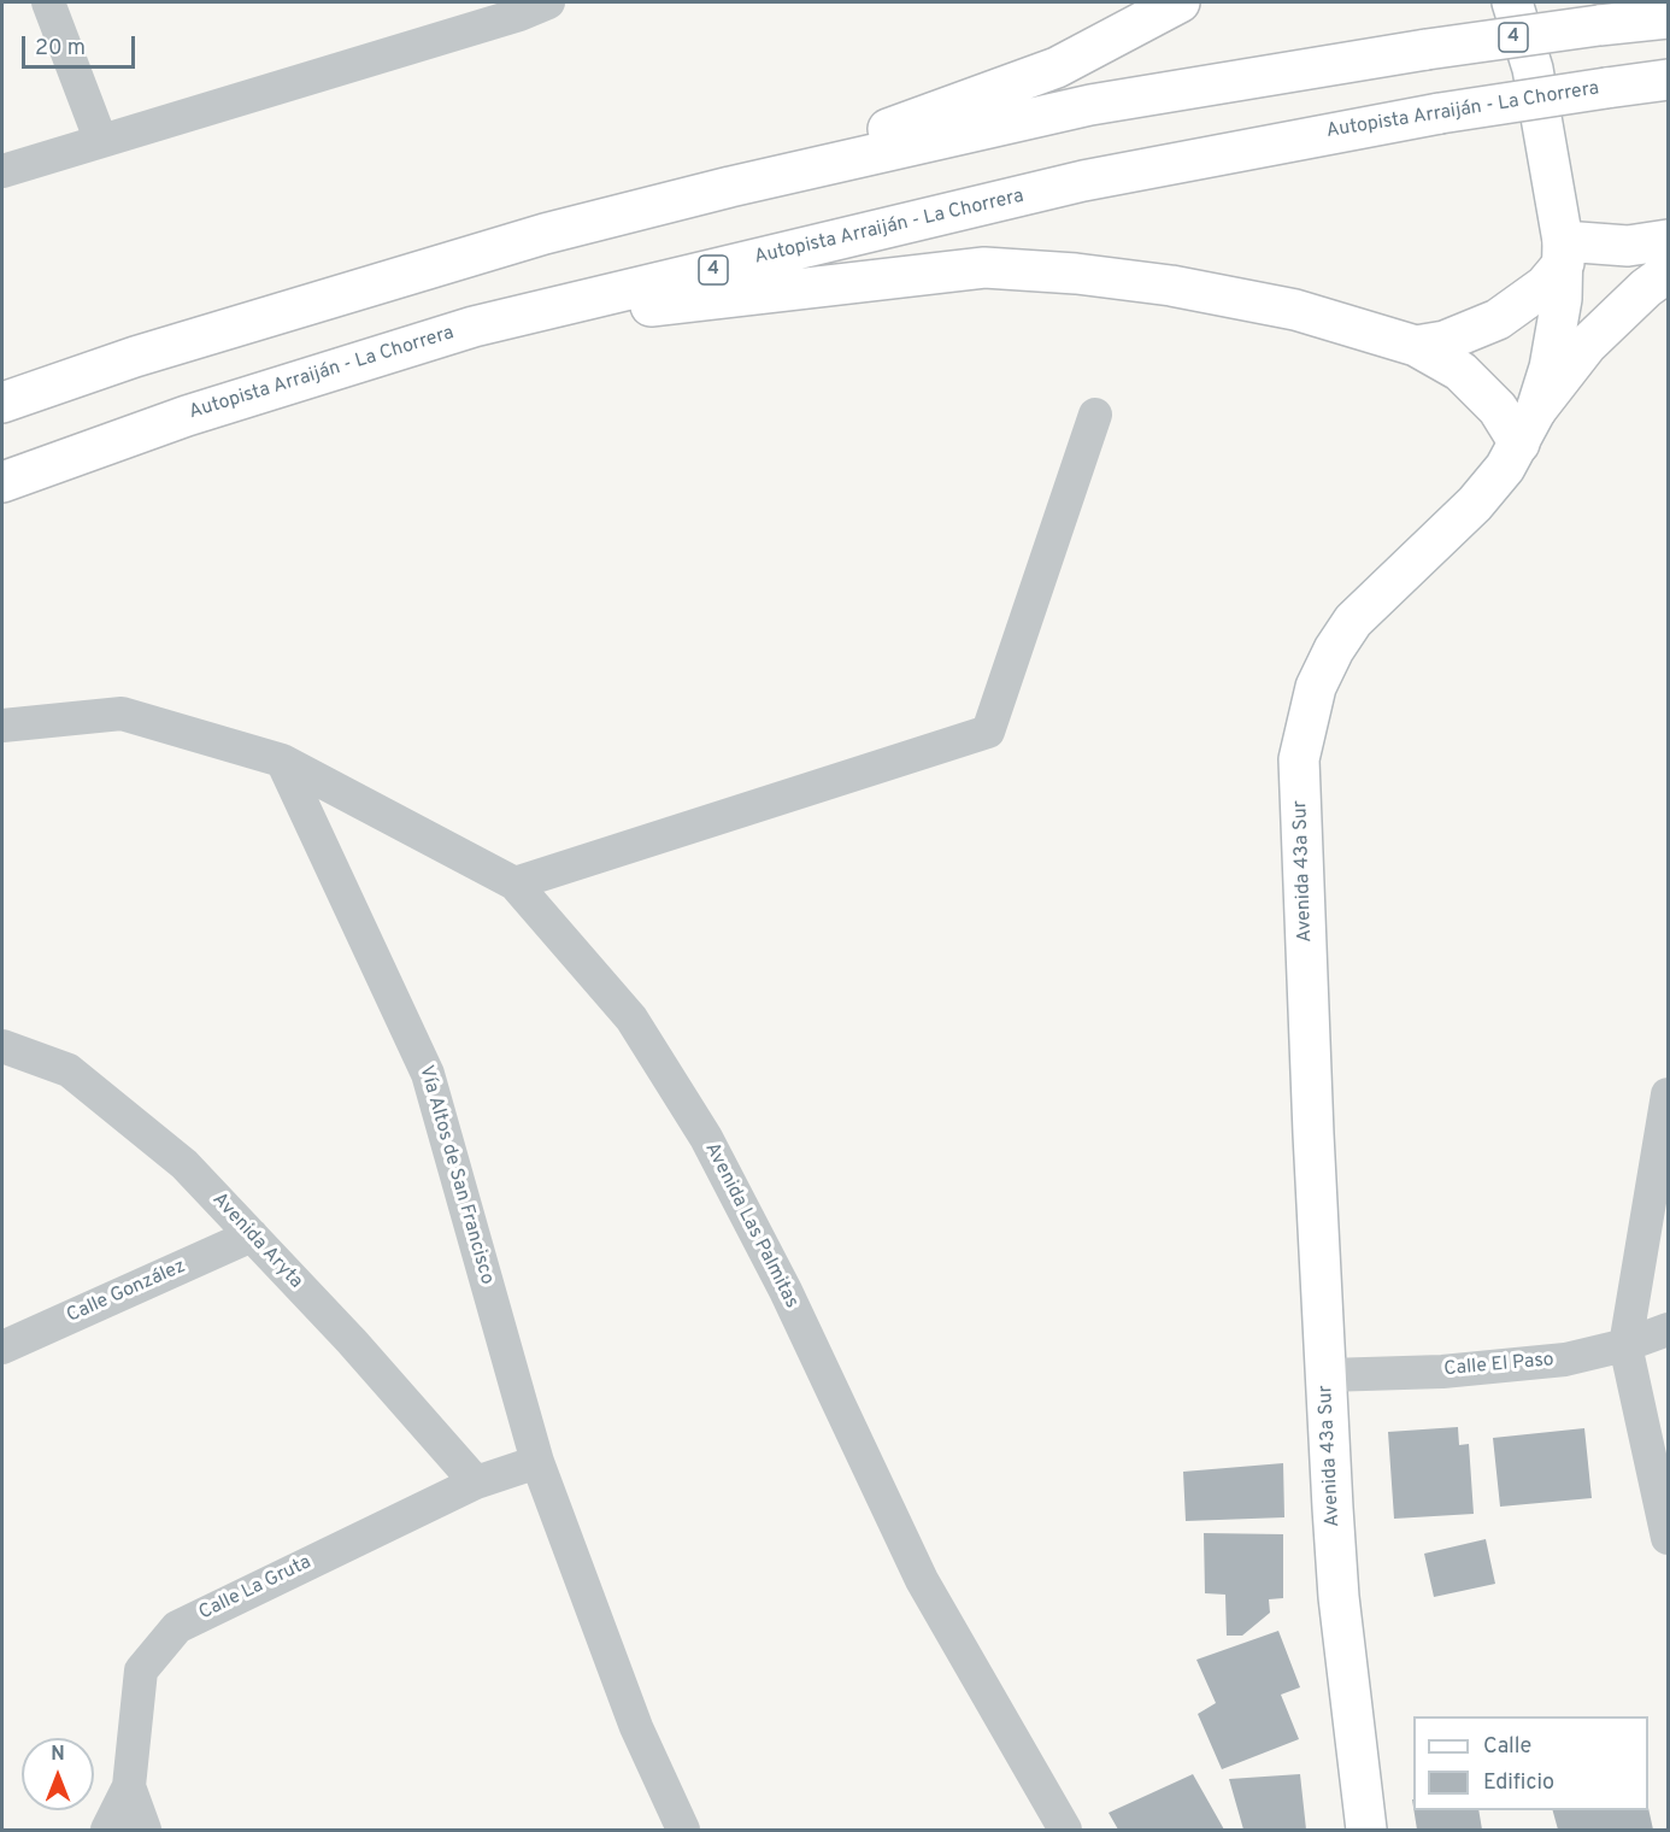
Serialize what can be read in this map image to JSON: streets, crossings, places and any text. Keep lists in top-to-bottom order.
{
  "streets": {
    "main road": ["4", "Autopista Arraiján - La Chorrera", "Avenida 43a Sur"],
    "street": [
      "Vía Altos de San Francisco",
      "Avenida Las Palmitas",
      "Avenida Aryta",
      "Calle González",
      "Calle El Paso",
      "Calle La Gruta"
    ]
  },
  "crossings": [
    ["Avenida 43a Sur", "Calle El Paso"],
    ["Vía Altos de San Francisco", "Avenida Las Palmitas"],
    ["Vía Altos de San Francisco", "Calle La Gruta"],
    ["Avenida Aryta", "Calle González"],
    ["Avenida Aryta", "Calle La Gruta"]
  ],
  "legend": ["Calle", "Edificio"],
  "scale_bar": "20 m",
  "north": "top"
}
